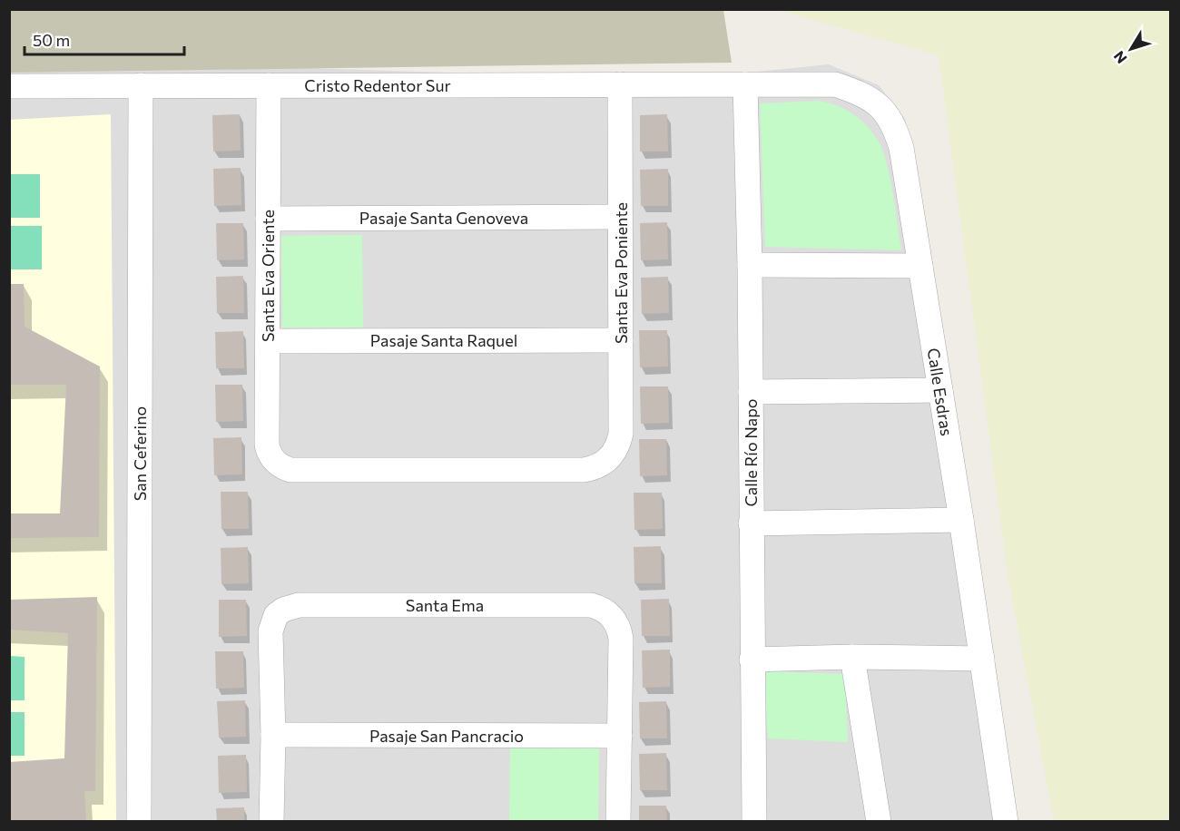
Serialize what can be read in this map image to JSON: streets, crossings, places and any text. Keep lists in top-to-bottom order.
{
  "streets": {
    "street": [
      "Cristo Redentor Sur",
      "Pasaje Santa Genoveva",
      "Santa Eva Poniente",
      "Santa Eva Oriente",
      "Pasaje Santa Raquel",
      "Calle Esdras",
      "Calle Río Napo",
      "San Ceferino",
      "Santa Ema",
      "Pasaje San Pancracio"
    ]
  },
  "crossings": [
    ["Cristo Redentor Sur", "Santa Eva Poniente"],
    ["Cristo Redentor Sur", "Santa Eva Oriente"],
    ["Cristo Redentor Sur", "Calle Esdras"],
    ["Cristo Redentor Sur", "Calle Río Napo"],
    ["Cristo Redentor Sur", "San Ceferino"],
    ["Pasaje Santa Genoveva", "Santa Eva Poniente"],
    ["Pasaje Santa Genoveva", "Santa Eva Oriente"],
    ["Santa Eva Poniente", "Santa Eva Oriente"],
    ["Santa Eva Poniente", "Pasaje Santa Raquel"],
    ["Santa Eva Oriente", "Pasaje Santa Raquel"],
    ["Calle Esdras", "Calle Río Napo"],
    ["Santa Ema", "Pasaje San Pancracio"]
  ],
  "scale_bar": "50 m",
  "north": "bottom left"
}
